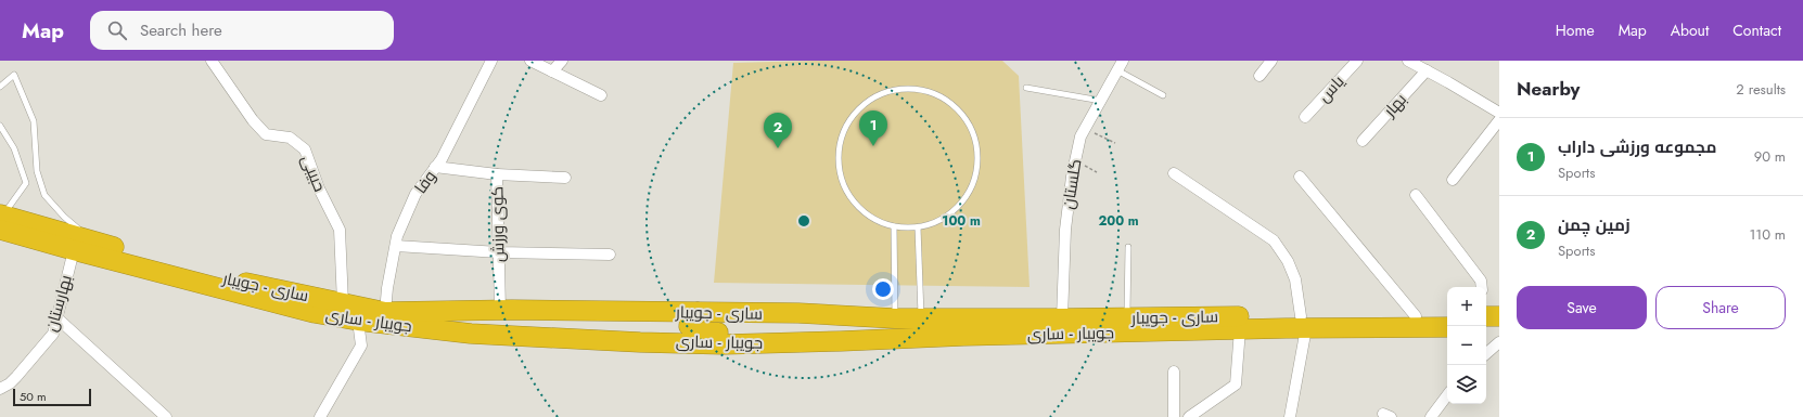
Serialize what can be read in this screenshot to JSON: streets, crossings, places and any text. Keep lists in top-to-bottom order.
{
  "streets": {
    "highway": ["ساری - جویبار", "جویبار - ساری"],
    "street": [
      "یاس",
      "بهار",
      "حبیبی",
      "وفا",
      "گلستان",
      "کوی ورزش",
      "بهارستان"
    ]
  },
  "crossings": [
    ["حبیبی", "ساری - جویبار"],
    ["وفا", "کوی ورزش"],
    ["وفا", "ساری - جویبار"],
    ["گلستان", "ساری - جویبار"],
    ["کوی ورزش", "ساری - جویبار"],
    ["ساری - جویبار", "جویبار - ساری"],
    ["بهارستان", "جویبار - ساری"]
  ],
  "scale_bar": "50 m",
  "page": {
    "header": "Map",
    "search": "Search here",
    "nav": [
      "Home",
      "Map",
      "About",
      "Contact"
    ],
    "heading": ["Nearby", "2 results"],
    "pins": ["1", "2"],
    "list": [
      {
        "mark": "1",
        "name": "مجموعه ورزشی داراب",
        "note": "Sports",
        "value": "90 m"
      },
      {
        "mark": "2",
        "name": "زمین چمن",
        "note": "Sports",
        "value": "110 m"
      }
    ],
    "buttons": ["Save", "Share"],
    "map_buttons": ["+", "−"],
    "scale": "50 m"
  },
  "rings": ["100 m", "200 m"]
}
